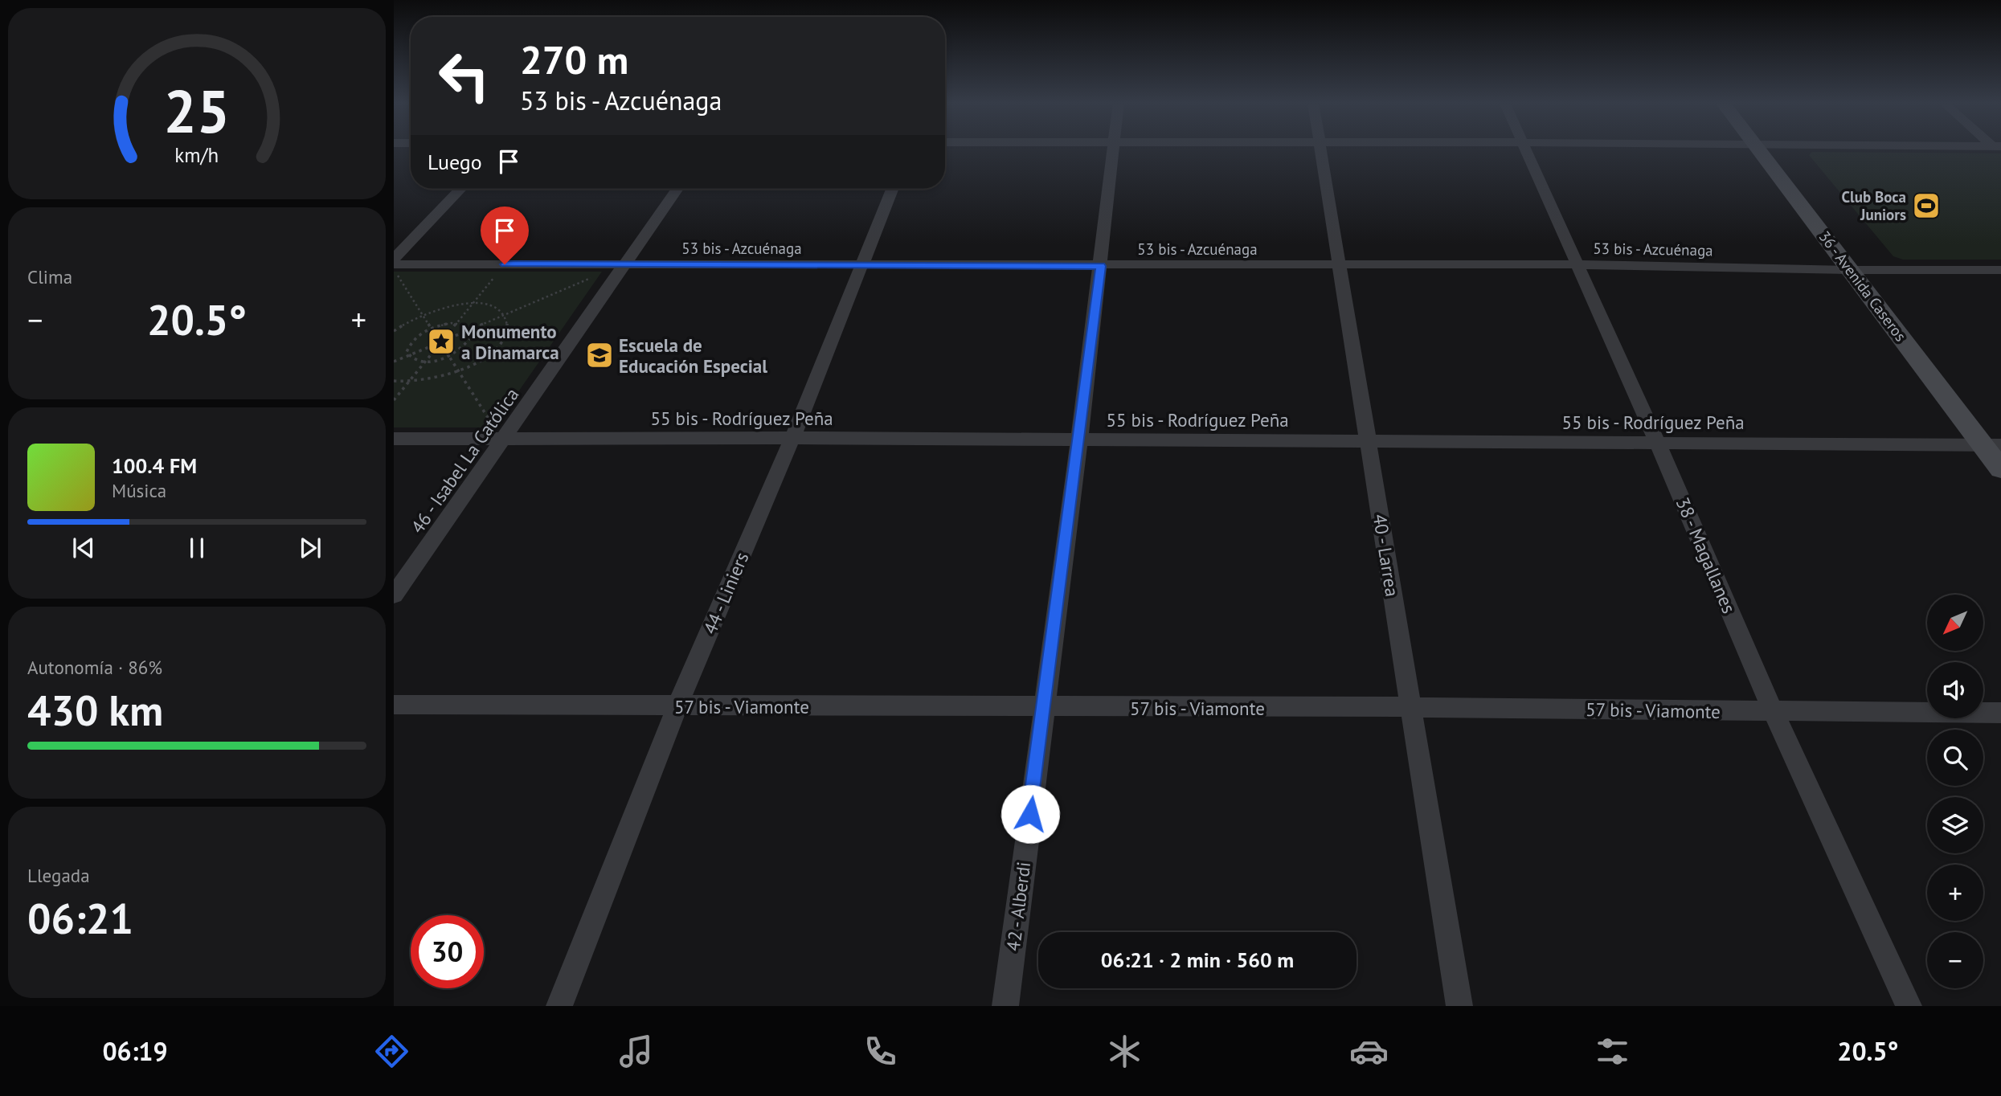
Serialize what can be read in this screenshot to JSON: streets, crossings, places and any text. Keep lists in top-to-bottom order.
{
  "streets": {
    "main road": ["36 - Avenida Caseros"],
    "street": [
      "53 bis - Azcuénaga",
      "55 bis - Rodríguez Peña",
      "46 - Isabel La Católica",
      "40 - Larrea",
      "38 - Magallanes",
      "44 - Liniers",
      "57 bis - Viamonte",
      "42 - Alberdi"
    ]
  },
  "crossings": [
    ["53 bis - Azcuénaga", "36 - Avenida Caseros"],
    ["53 bis - Azcuénaga", "46 - Isabel La Católica"],
    ["53 bis - Azcuénaga", "40 - Larrea"],
    ["53 bis - Azcuénaga", "38 - Magallanes"],
    ["53 bis - Azcuénaga", "44 - Liniers"],
    ["53 bis - Azcuénaga", "42 - Alberdi"],
    ["36 - Avenida Caseros", "55 bis - Rodríguez Peña"],
    ["55 bis - Rodríguez Peña", "46 - Isabel La Católica"],
    ["55 bis - Rodríguez Peña", "40 - Larrea"],
    ["55 bis - Rodríguez Peña", "38 - Magallanes"],
    ["55 bis - Rodríguez Peña", "44 - Liniers"],
    ["55 bis - Rodríguez Peña", "42 - Alberdi"],
    ["40 - Larrea", "57 bis - Viamonte"],
    ["38 - Magallanes", "57 bis - Viamonte"],
    ["44 - Liniers", "57 bis - Viamonte"],
    ["57 bis - Viamonte", "42 - Alberdi"]
  ],
  "places": {
    "sports": ["Club Boca Juniors"],
    "place": ["Monumento a Dinamarca"],
    "school or university": ["Escuela de Educación Especial"]
  },
  "north": "bottom left",
  "page": {
    "turn": ["270 m", "53 bis - Azcuénaga"],
    "then": "Luego",
    "tile": [
      "Clima",
      ["Autonomía · 86%", "430 km"],
      ["Llegada", "06:21"]
    ],
    "heat": ["−", "20.5°", "+"],
    "song": ["100.4 FM", "Música"],
    "map_buttons": ["+", "−"],
    "limit": "30",
    "trip": "06:21 · 2 min · 560 m",
    "tabs": ["06:19", "20.5°"],
    "gauge": ["25", "km/h"]
  }
}
